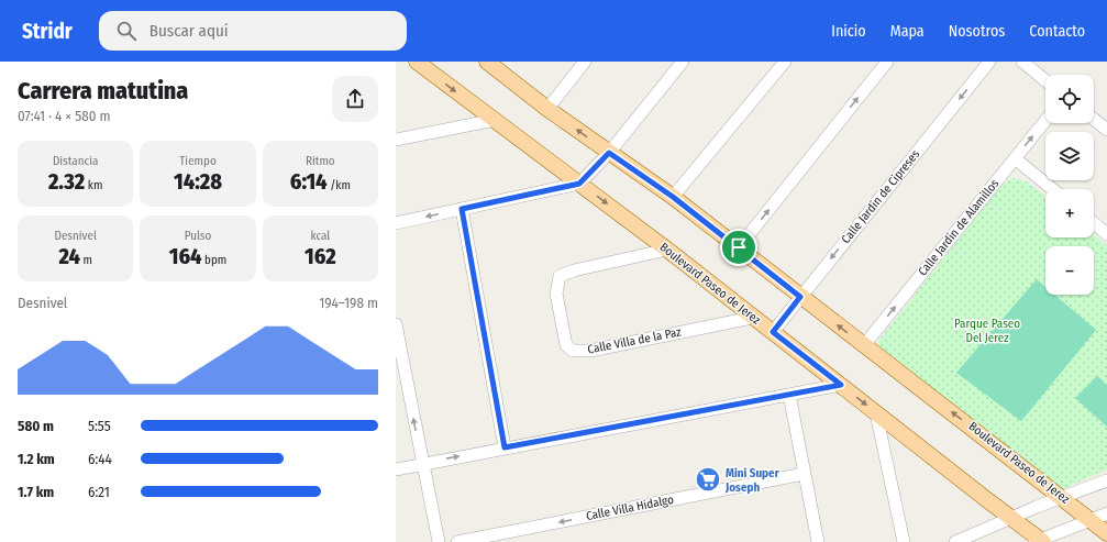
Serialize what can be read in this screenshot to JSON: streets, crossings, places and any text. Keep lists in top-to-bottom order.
{
  "streets": {
    "main road": ["Boulevard Paseo de Jerez"],
    "street": [
      "Calle Jardín de Cipreses",
      "Calle Jardín de Alamillos",
      "Calle Villa de la Paz",
      "Calle Villa Hidalgo"
    ]
  },
  "crossings": [
    ["Calle Jardín de Cipreses", "Boulevard Paseo de Jerez"],
    ["Calle Jardín de Alamillos", "Boulevard Paseo de Jerez"],
    ["Boulevard Paseo de Jerez", "Calle Villa de la Paz"]
  ],
  "one_way": ["Calle Jardín de Alamillos"],
  "parks": ["Parque Paseo Del Jerez"],
  "places": {
    "supermarket": ["Mini Super Joseph"]
  },
  "page": {
    "header": "Stridr",
    "search": "Buscar aquí",
    "nav": [
      "Inicio",
      "Mapa",
      "Nosotros",
      "Contacto"
    ],
    "heading": ["Carrera matutina", "07:41 · 4 × 580 m"],
    "map_buttons": ["+", "−"],
    "stats": [
      ["Distancia", "2.32 km"],
      ["Tiempo", "14:28"],
      ["Ritmo", "6:14 /km"],
      ["Desnivel", "24 m"],
      ["Pulso", "164 bpm"],
      ["kcal", "162"]
    ],
    "chart": ["Desnivel", "194–198 m"],
    "list": [
      {
        "name": "580 m",
        "note": "5:55"
      },
      {
        "name": "1.2 km",
        "note": "6:44"
      },
      {
        "name": "1.7 km",
        "note": "6:21"
      }
    ]
  }
}
